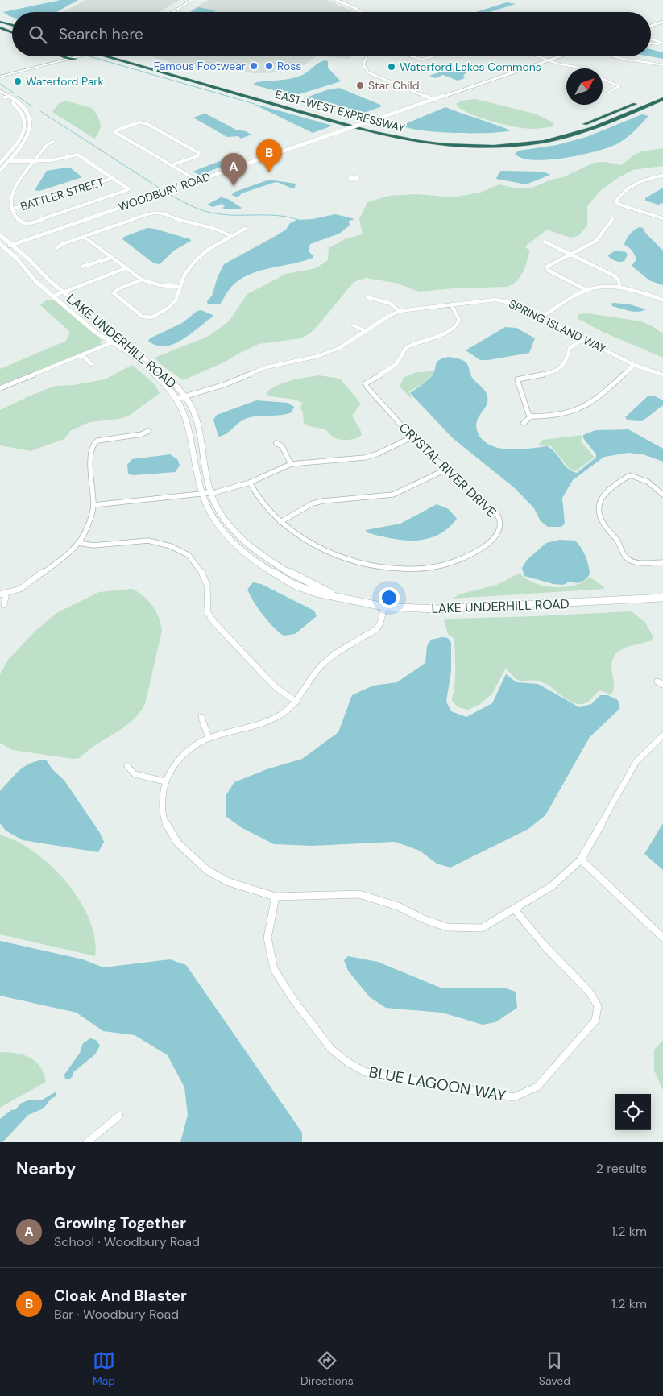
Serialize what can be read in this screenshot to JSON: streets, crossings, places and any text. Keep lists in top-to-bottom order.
{
  "streets": {
    "highway": ["EAST-WEST EXPRESSWAY"],
    "street": [
      "WOODBURY ROAD",
      "BATTLER STREET",
      "SPRING ISLAND WAY",
      "LAKE UNDERHILL ROAD",
      "CRYSTAL RIVER DRIVE",
      "BLUE LAGOON WAY"
    ]
  },
  "crossings": [
    ["WOODBURY ROAD", "LAKE UNDERHILL ROAD"],
    ["SPRING ISLAND WAY", "LAKE UNDERHILL ROAD"],
    ["SPRING ISLAND WAY", "CRYSTAL RIVER DRIVE"]
  ],
  "places": [
    "Famous Footwear",
    "Ross",
    "Waterford Lakes Commons",
    "Waterford Park",
    "Star Child"
  ],
  "north": "top right",
  "page": {
    "search": "Search here",
    "pins": ["B", "A"],
    "heading": ["Nearby", "2 results"],
    "list": [
      {
        "mark": "A",
        "name": "Growing Together",
        "note": "School · Woodbury Road",
        "value": "1.2 km"
      },
      {
        "mark": "B",
        "name": "Cloak And Blaster",
        "note": "Bar · Woodbury Road",
        "value": "1.2 km"
      }
    ],
    "nav": ["Map", "Directions", "Saved"]
  }
}
